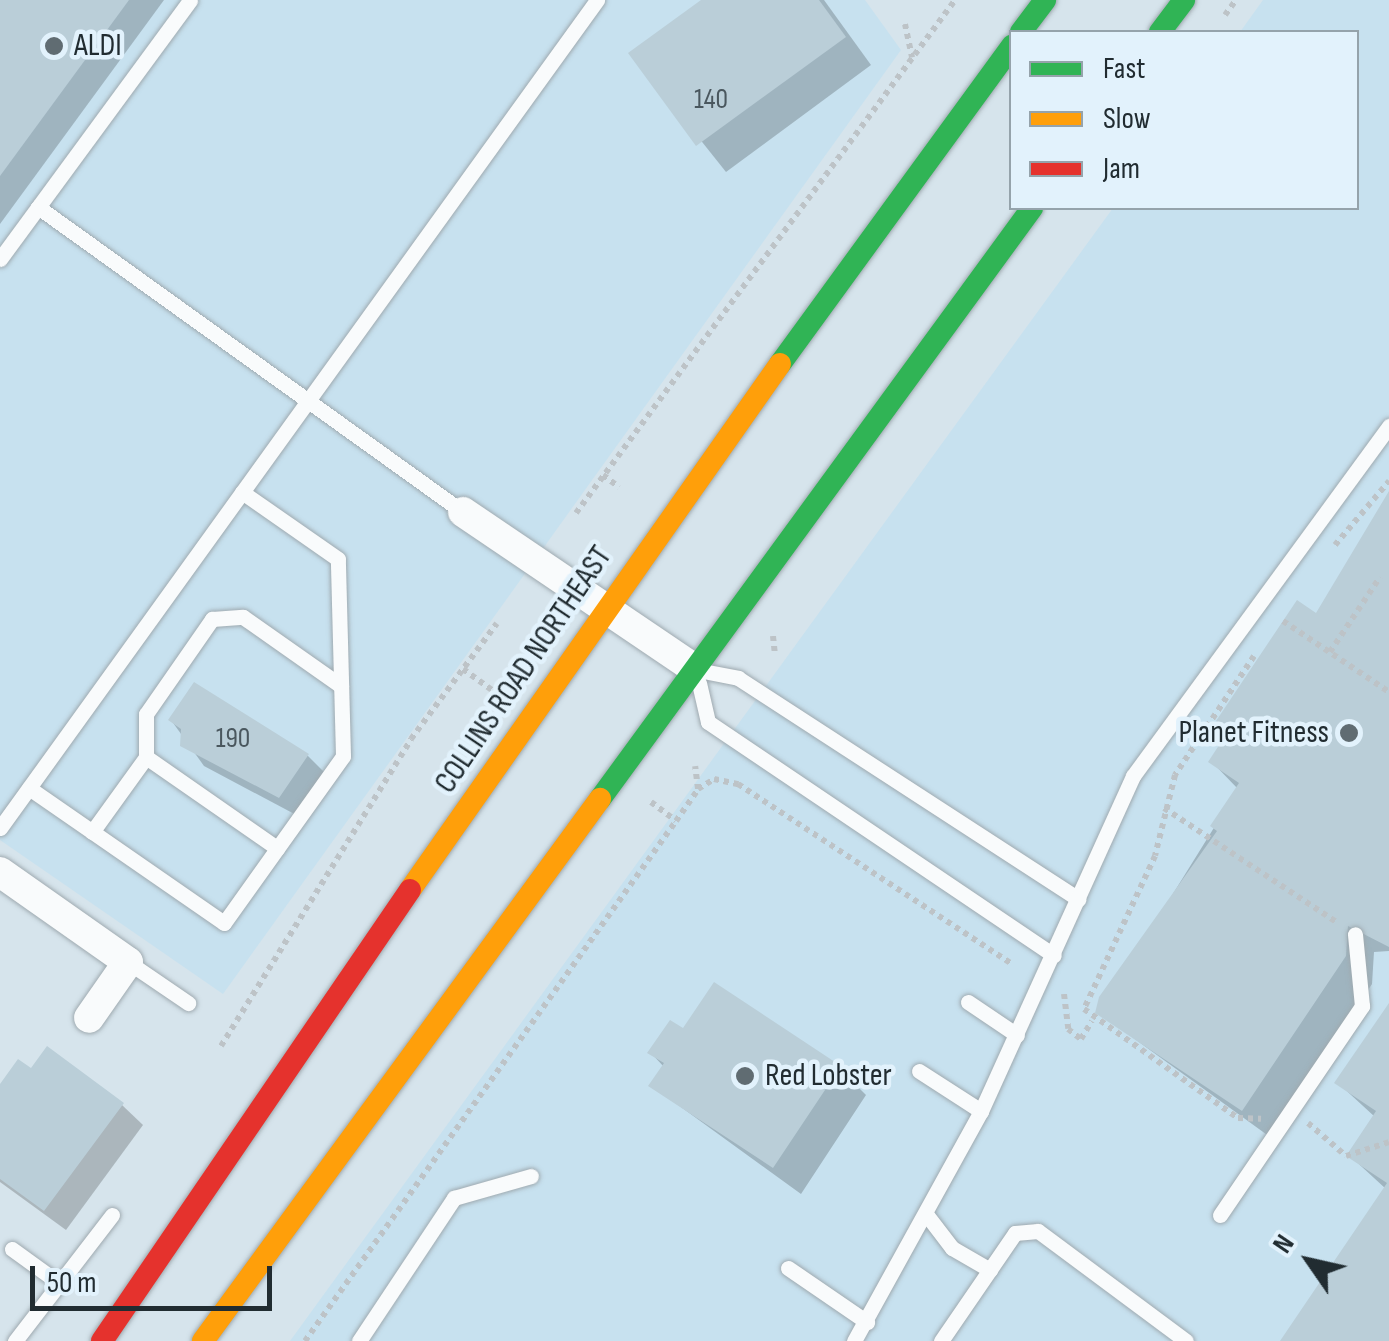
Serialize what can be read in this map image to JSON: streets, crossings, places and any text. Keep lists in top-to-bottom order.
{
  "streets": {
    "highway": ["COLLINS ROAD NORTHEAST"]
  },
  "places": ["ALDI", "Planet Fitness", "Red Lobster"],
  "house_numbers": ["140", "190"],
  "legend": ["Fast", "Slow", "Jam"],
  "scale_bar": "50 m",
  "north": "top left"
}
